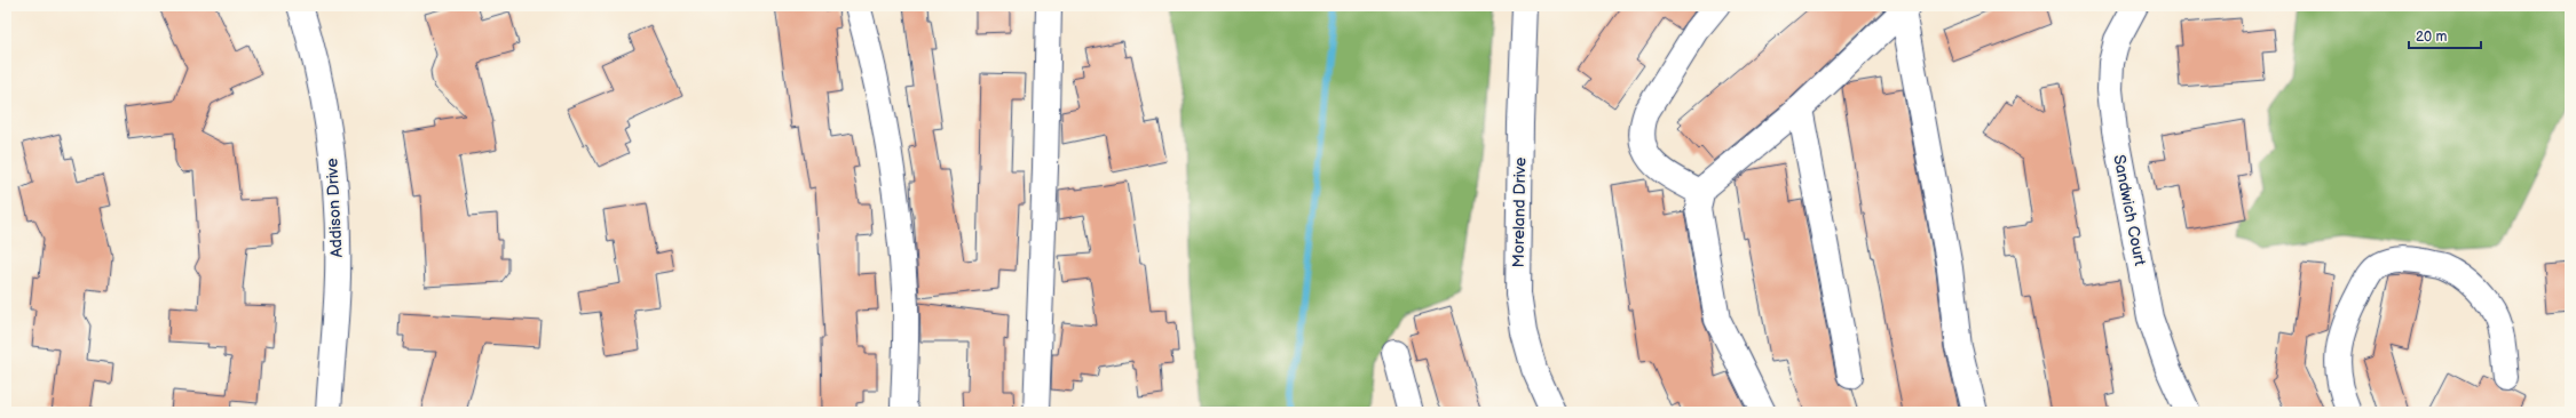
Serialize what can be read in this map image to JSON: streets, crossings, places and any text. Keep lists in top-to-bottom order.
{
  "streets": {
    "street": ["Addison Drive", "Sandwich Court", "Moreland Drive"]
  },
  "scale_bar": "20 m"
}
